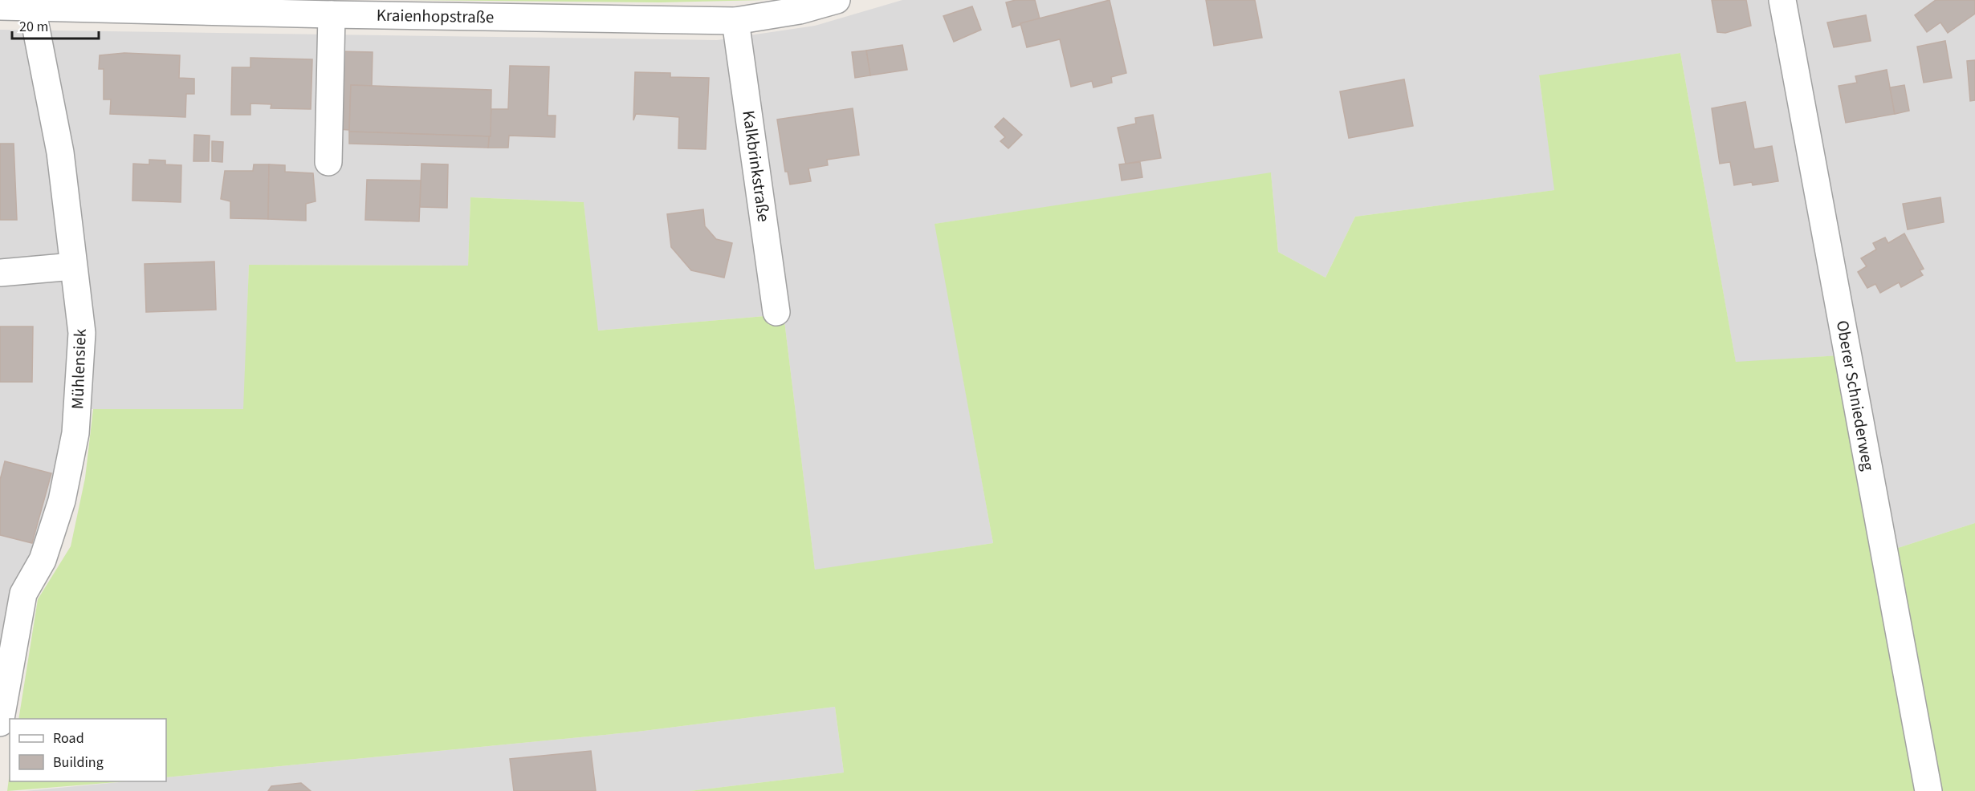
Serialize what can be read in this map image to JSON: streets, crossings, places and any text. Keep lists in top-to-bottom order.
{
  "streets": {
    "street": [
      "Kraienhopstraße",
      "Kalkbrinkstraße",
      "Mühlensiek",
      "Oberer Schniederweg"
    ]
  },
  "crossings": [
    ["Kraienhopstraße", "Kalkbrinkstraße"],
    ["Kraienhopstraße", "Mühlensiek"]
  ],
  "legend": ["Road", "Building"],
  "scale_bar": "20 m"
}
